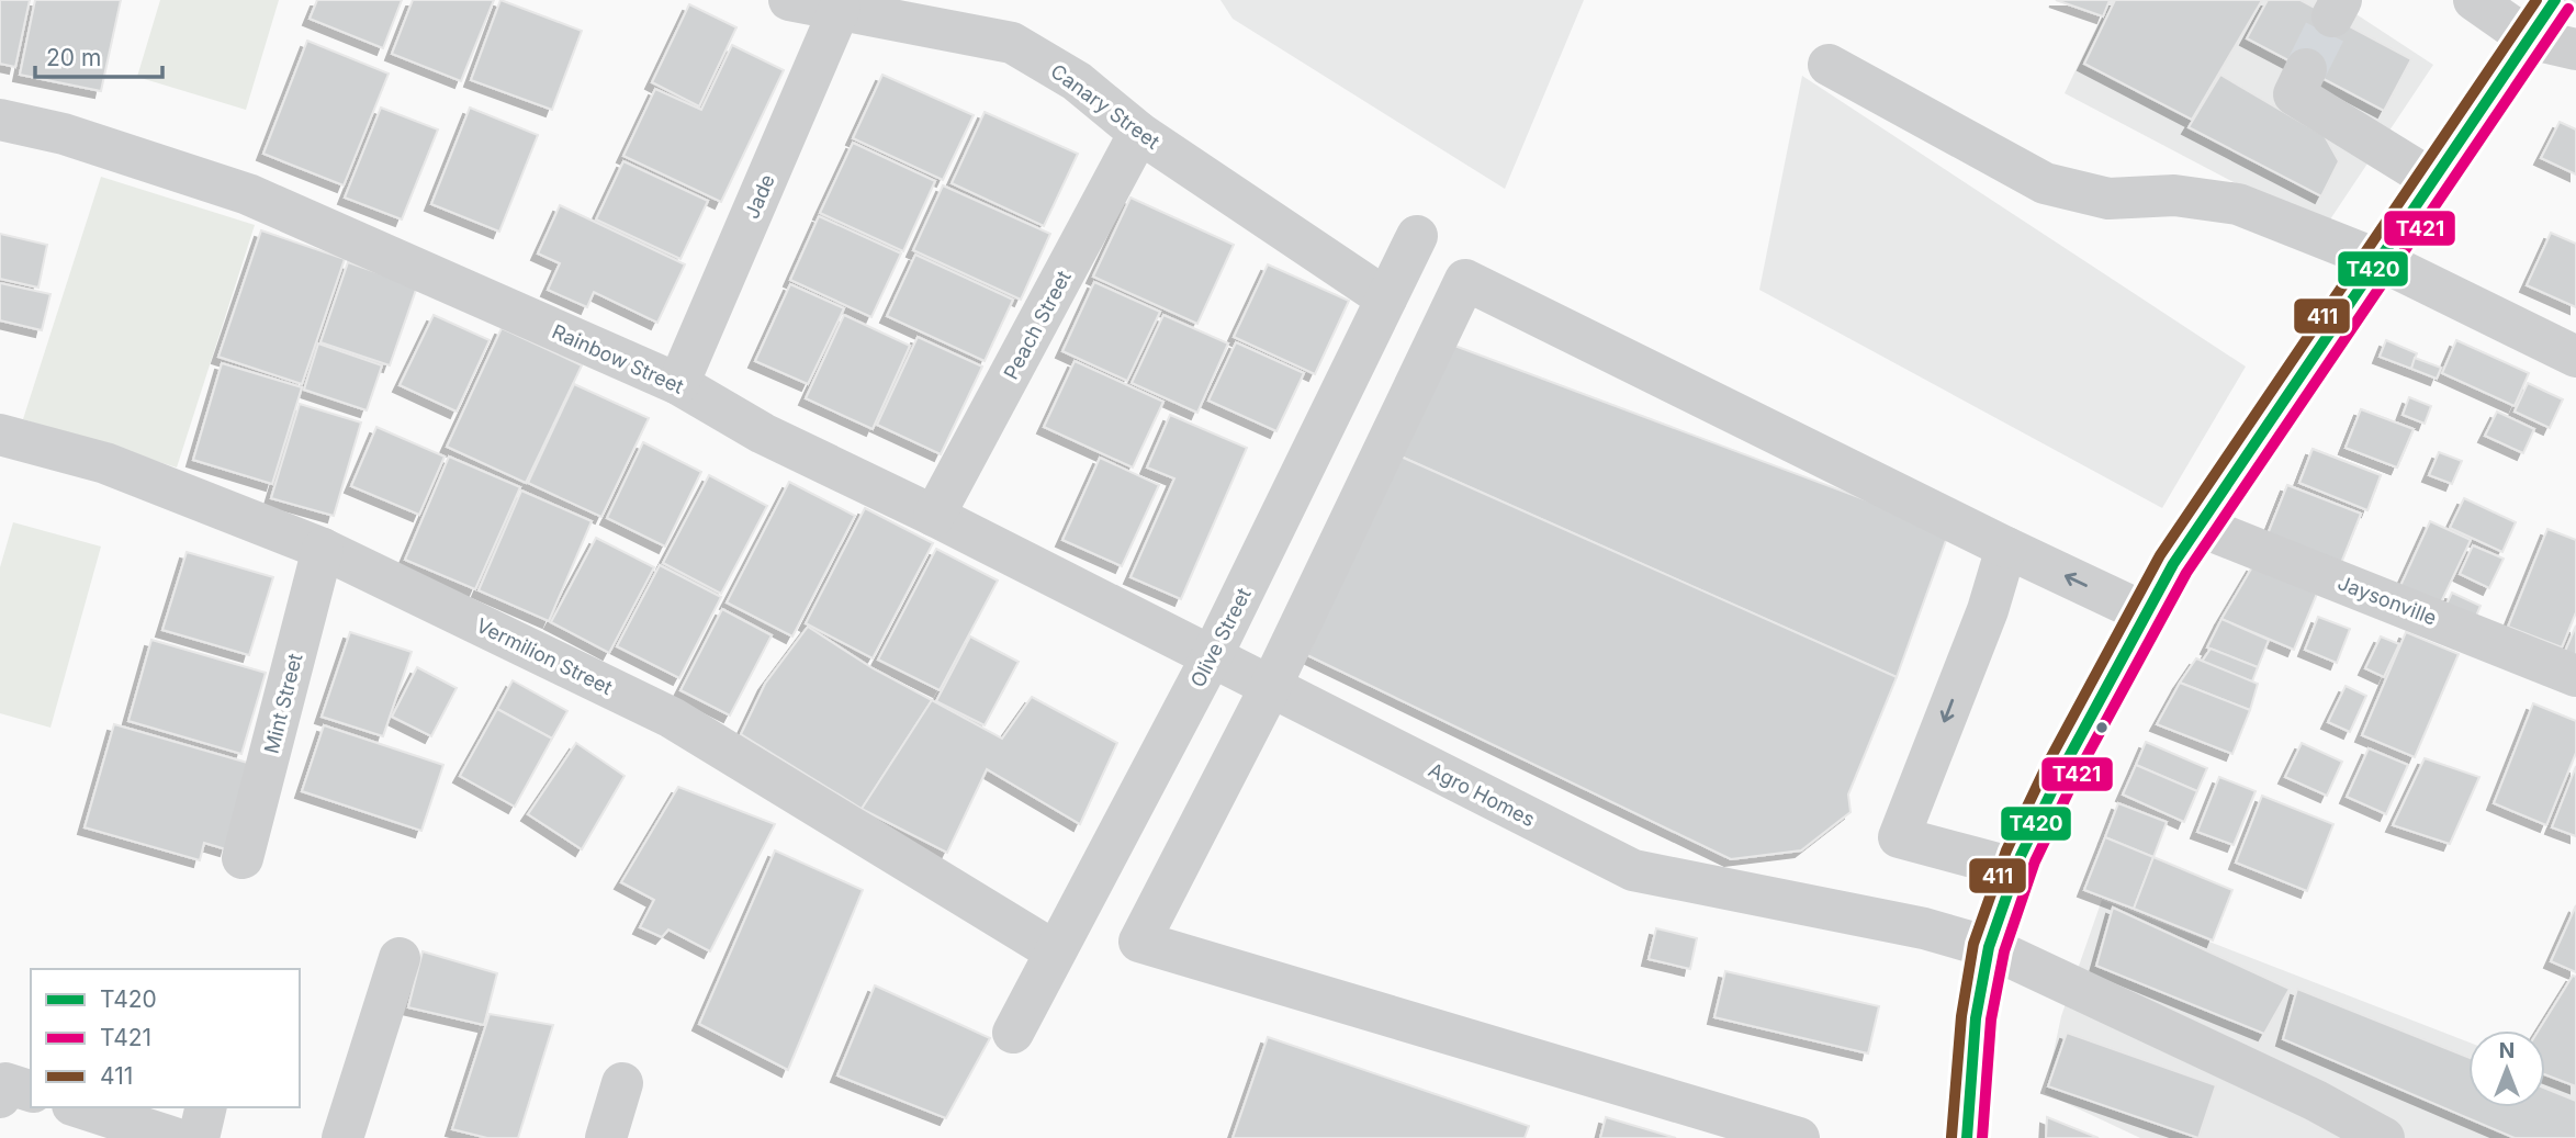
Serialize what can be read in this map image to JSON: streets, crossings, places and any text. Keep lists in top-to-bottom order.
{
  "streets": {
    "street": [
      "Canary Street",
      "Jade",
      "Peach Street",
      "Rainbow Street",
      "Jaysonville",
      "Olive Street",
      "Vermilion Street",
      "Mint Street",
      "Agro Homes"
    ]
  },
  "crossings": [
    ["Canary Street", "Jade"],
    ["Canary Street", "Peach Street"],
    ["Canary Street", "Olive Street"],
    ["Jade", "Rainbow Street"],
    ["Peach Street", "Rainbow Street"],
    ["Rainbow Street", "Olive Street"],
    ["Rainbow Street", "Agro Homes"],
    ["Olive Street", "Vermilion Street"],
    ["Olive Street", "Agro Homes"],
    ["Vermilion Street", "Mint Street"]
  ],
  "lines": ["transit line T420", "transit line 411", "transit line T421"],
  "legend": ["T420", "T421", "411"],
  "scale_bar": "20 m",
  "north": "top"
}
